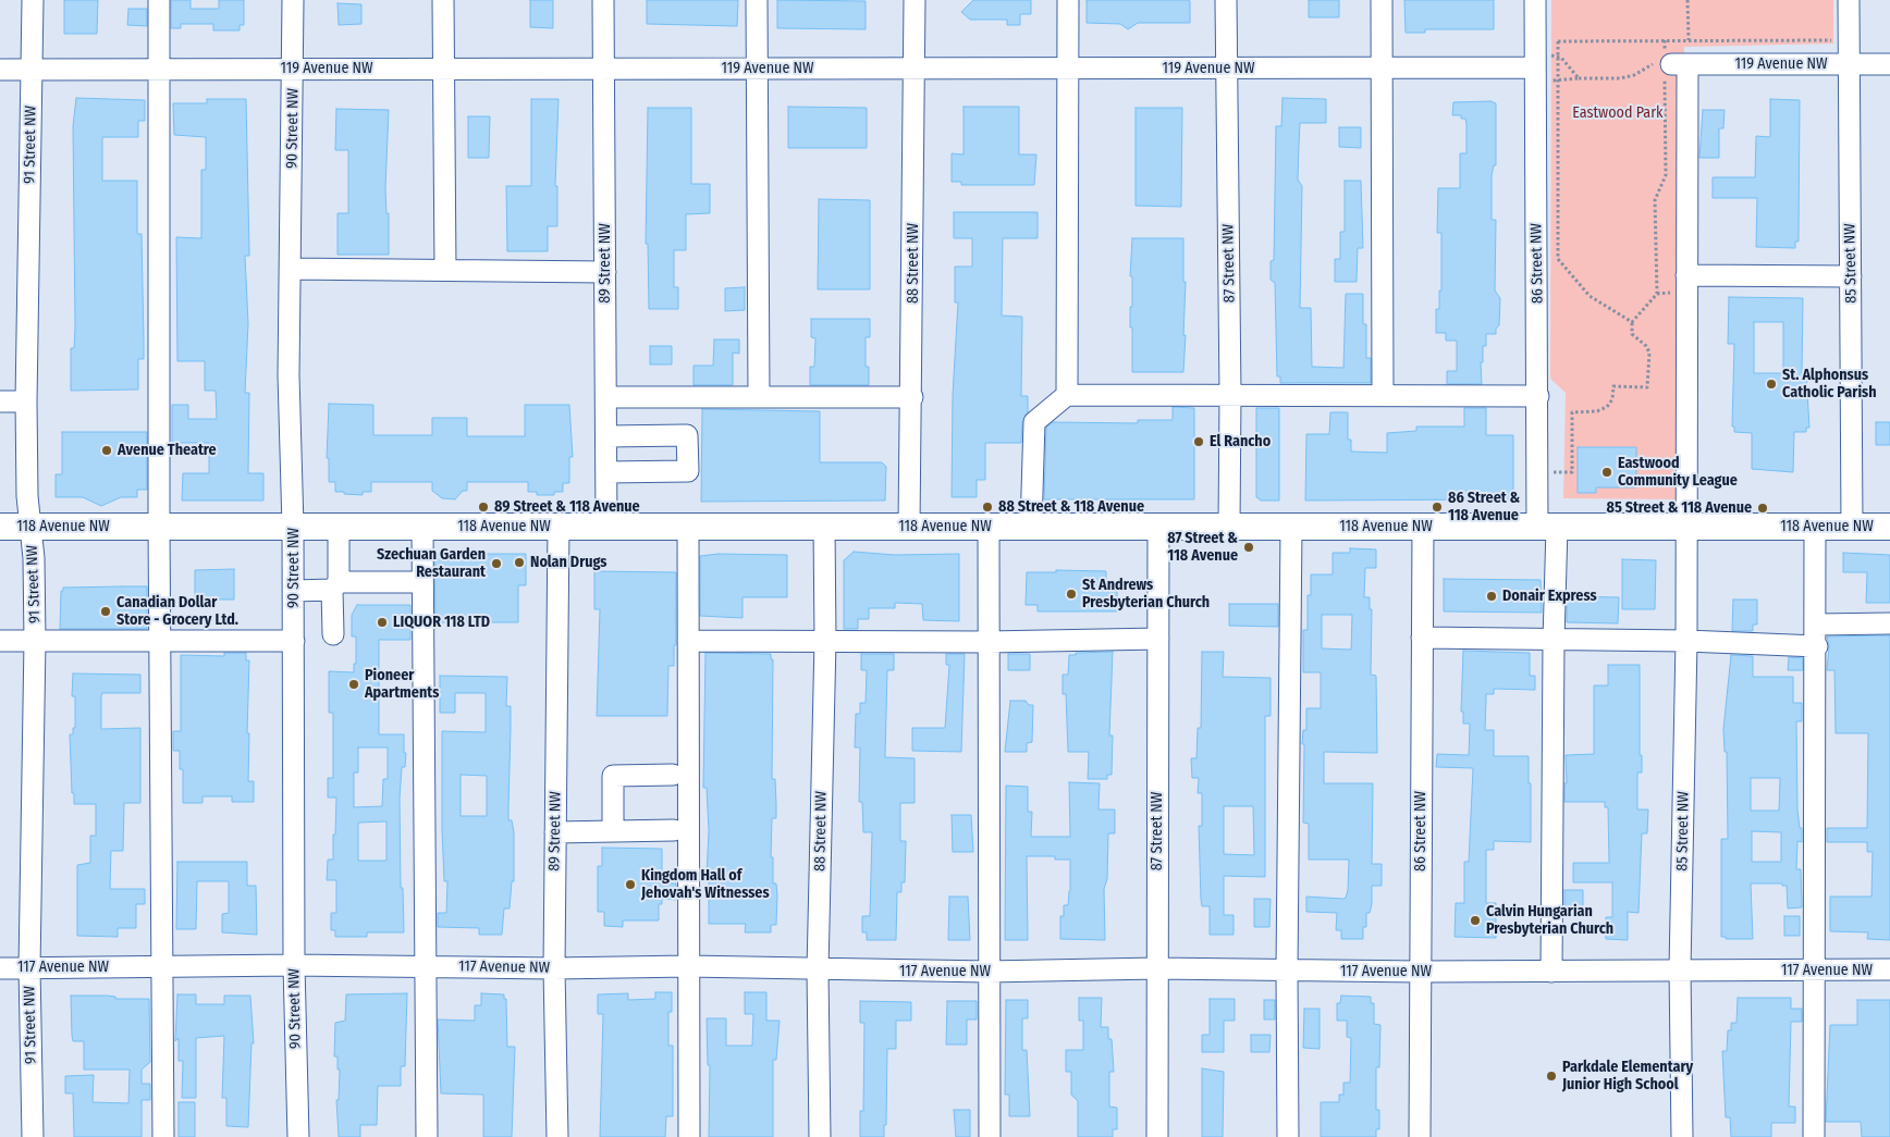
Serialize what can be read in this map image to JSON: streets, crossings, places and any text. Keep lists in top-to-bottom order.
{
  "streets": {
    "main road": ["118 Avenue NW"],
    "street": [
      "119 Avenue NW",
      "90 Street NW",
      "91 Street NW",
      "89 Street NW",
      "88 Street NW",
      "87 Street NW",
      "86 Street NW",
      "85 Street NW",
      "117 Avenue NW"
    ]
  },
  "crossings": [
    ["119 Avenue NW", "90 Street NW"],
    ["119 Avenue NW", "91 Street NW"],
    ["119 Avenue NW", "89 Street NW"],
    ["119 Avenue NW", "88 Street NW"],
    ["119 Avenue NW", "87 Street NW"],
    ["119 Avenue NW", "86 Street NW"],
    ["119 Avenue NW", "85 Street NW"],
    ["90 Street NW", "118 Avenue NW"],
    ["90 Street NW", "117 Avenue NW"],
    ["91 Street NW", "118 Avenue NW"],
    ["91 Street NW", "117 Avenue NW"],
    ["89 Street NW", "118 Avenue NW"],
    ["89 Street NW", "117 Avenue NW"],
    ["88 Street NW", "118 Avenue NW"],
    ["88 Street NW", "117 Avenue NW"],
    ["87 Street NW", "118 Avenue NW"],
    ["87 Street NW", "117 Avenue NW"],
    ["86 Street NW", "118 Avenue NW"],
    ["86 Street NW", "117 Avenue NW"],
    ["85 Street NW", "118 Avenue NW"],
    ["85 Street NW", "117 Avenue NW"]
  ],
  "parks": ["Eastwood Park"],
  "places": [
    "St. Alphonsus Catholic Parish",
    "El Rancho",
    "Avenue Theatre",
    "Eastwood Community League",
    "89 Street & 118 Avenue",
    "88 Street & 118 Avenue",
    "86 Street & 118 Avenue",
    "85 Street & 118 Avenue",
    "87 Street & 118 Avenue",
    "Nolan Drugs",
    "Szechuan Garden Restaurant",
    "St Andrews Presbyterian Church",
    "Donair Express",
    "Canadian Dollar Store - Grocery Ltd.",
    "LIQUOR 118 LTD",
    "Pioneer Apartments",
    "Kingdom Hall of Jehovah's Witnesses",
    "Calvin Hungarian Presbyterian Church",
    "Parkdale Elementary Junior High School"
  ]
}
